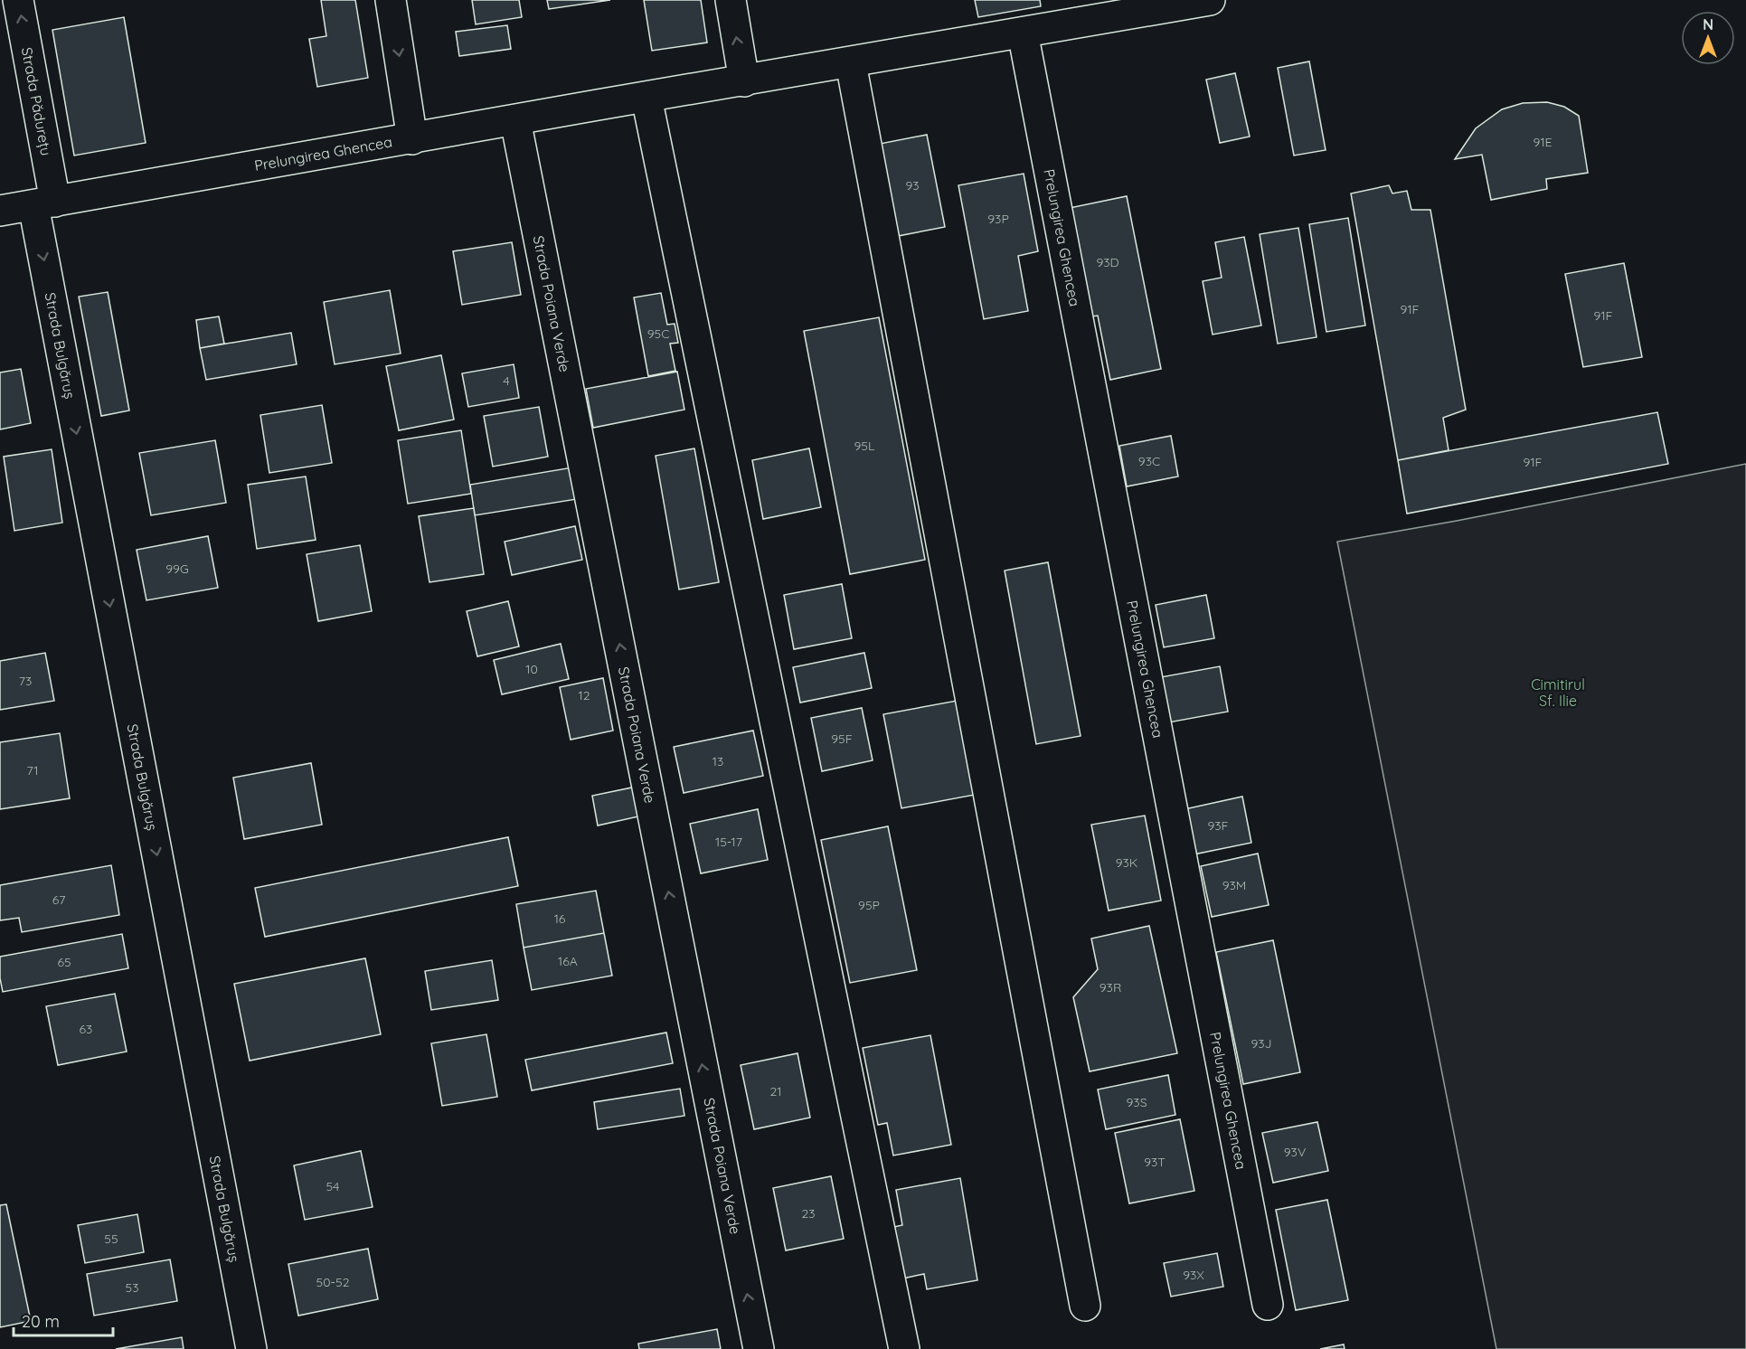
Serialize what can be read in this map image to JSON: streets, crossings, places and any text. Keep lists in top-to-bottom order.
{
  "streets": {
    "street": [
      "Strada Pădurețu",
      "Prelungirea Ghencea",
      "Strada Poiana Verde",
      "Strada Bulgăruș"
    ]
  },
  "crossings": [
    ["Strada Pădurețu", "Prelungirea Ghencea"],
    ["Strada Pădurețu", "Strada Bulgăruș"],
    ["Prelungirea Ghencea", "Strada Poiana Verde"],
    ["Prelungirea Ghencea", "Strada Bulgăruș"]
  ],
  "one_way": ["Strada Pădurețu", "Strada Bulgăruș"],
  "parks": ["Cimitirul Sf. Ilie"],
  "house_numbers": [
    "91E",
    "93",
    "93P",
    "93D",
    "91F",
    "91F",
    "95C",
    "4",
    "95L",
    "93C",
    "91F",
    "99G",
    "10",
    "73",
    "12",
    "95F",
    "13",
    "71",
    "93F",
    "15-17",
    "93K",
    "93M",
    "67",
    "95P",
    "16",
    "16A",
    "65",
    "93R",
    "63",
    "93J",
    "21",
    "93S",
    "93V",
    "93T",
    "54",
    "23",
    "55",
    "93X",
    "50-52",
    "53"
  ],
  "scale_bar": "20 m",
  "north": "top"
}
